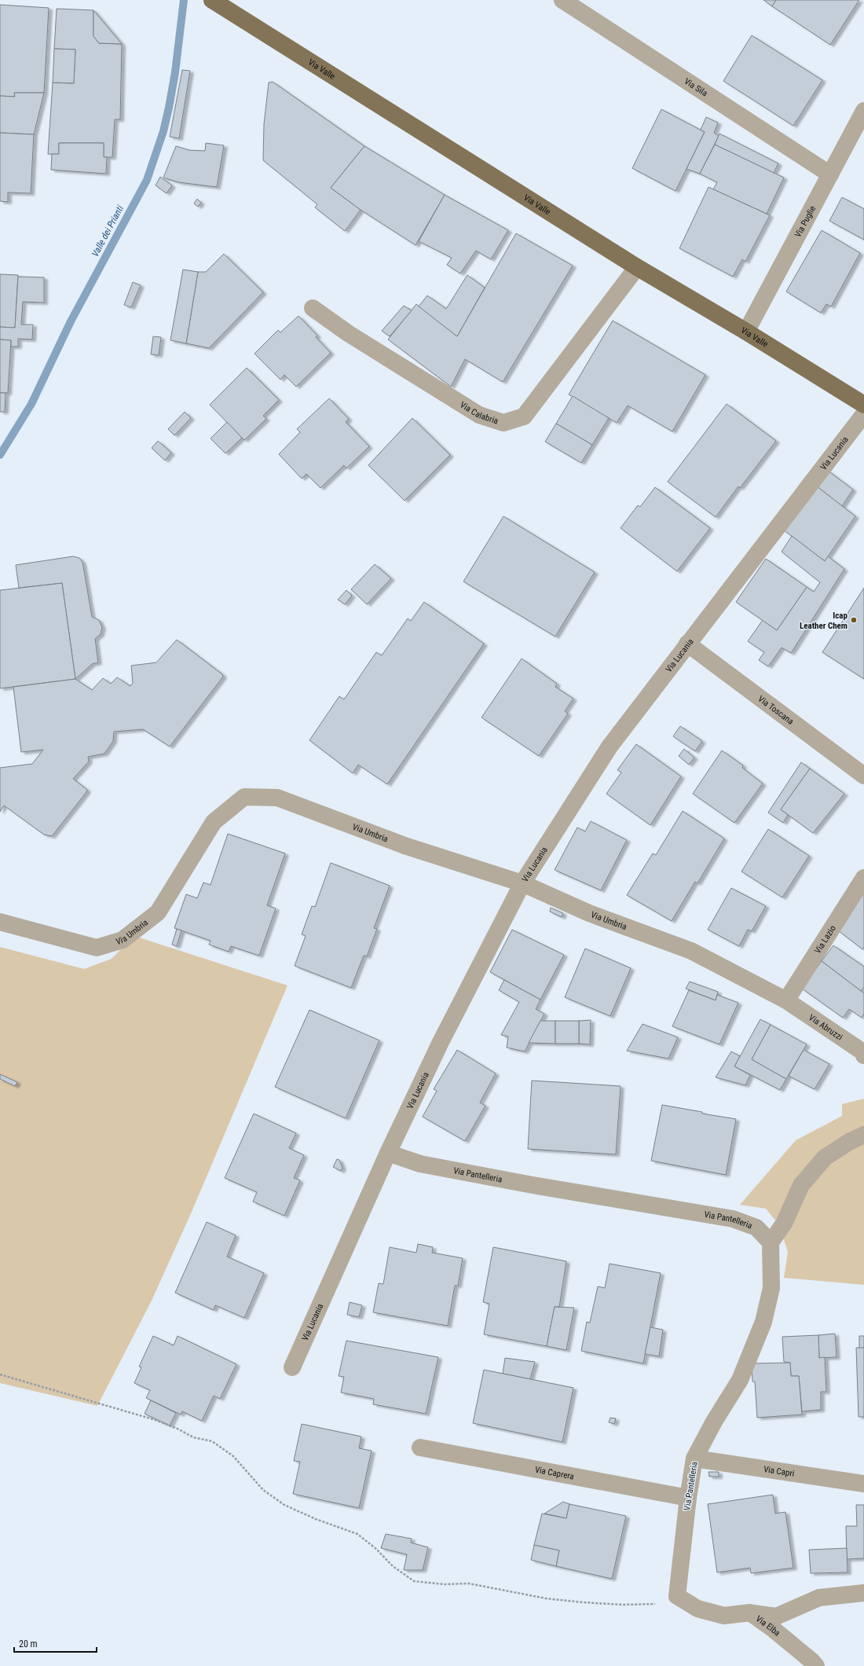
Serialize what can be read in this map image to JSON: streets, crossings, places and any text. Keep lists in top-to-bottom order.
{
  "streets": {
    "main road": ["Via Valle"],
    "street": [
      "Via Sila",
      "Via Puglie",
      "Via Calabria",
      "Via Lucania",
      "Via Toscana",
      "Via Umbria",
      "Via Lazio",
      "Via Abruzzi",
      "Via Pantelleria",
      "Via Capri",
      "Via Caprera",
      "Via Elba"
    ]
  },
  "crossings": [
    ["Via Valle", "Via Puglie"],
    ["Via Valle", "Via Calabria"],
    ["Via Sila", "Via Puglie"],
    ["Via Lucania", "Via Toscana"],
    ["Via Lucania", "Via Umbria"],
    ["Via Lucania", "Via Pantelleria"],
    ["Via Umbria", "Via Lazio"],
    ["Via Umbria", "Via Abruzzi"],
    ["Via Lazio", "Via Abruzzi"],
    ["Via Pantelleria", "Via Capri"],
    ["Via Pantelleria", "Via Caprera"],
    ["Via Pantelleria", "Via Elba"]
  ],
  "water": ["Valle dei Prianti"],
  "places": ["Icap Leather Chem"],
  "scale_bar": "20 m"
}
